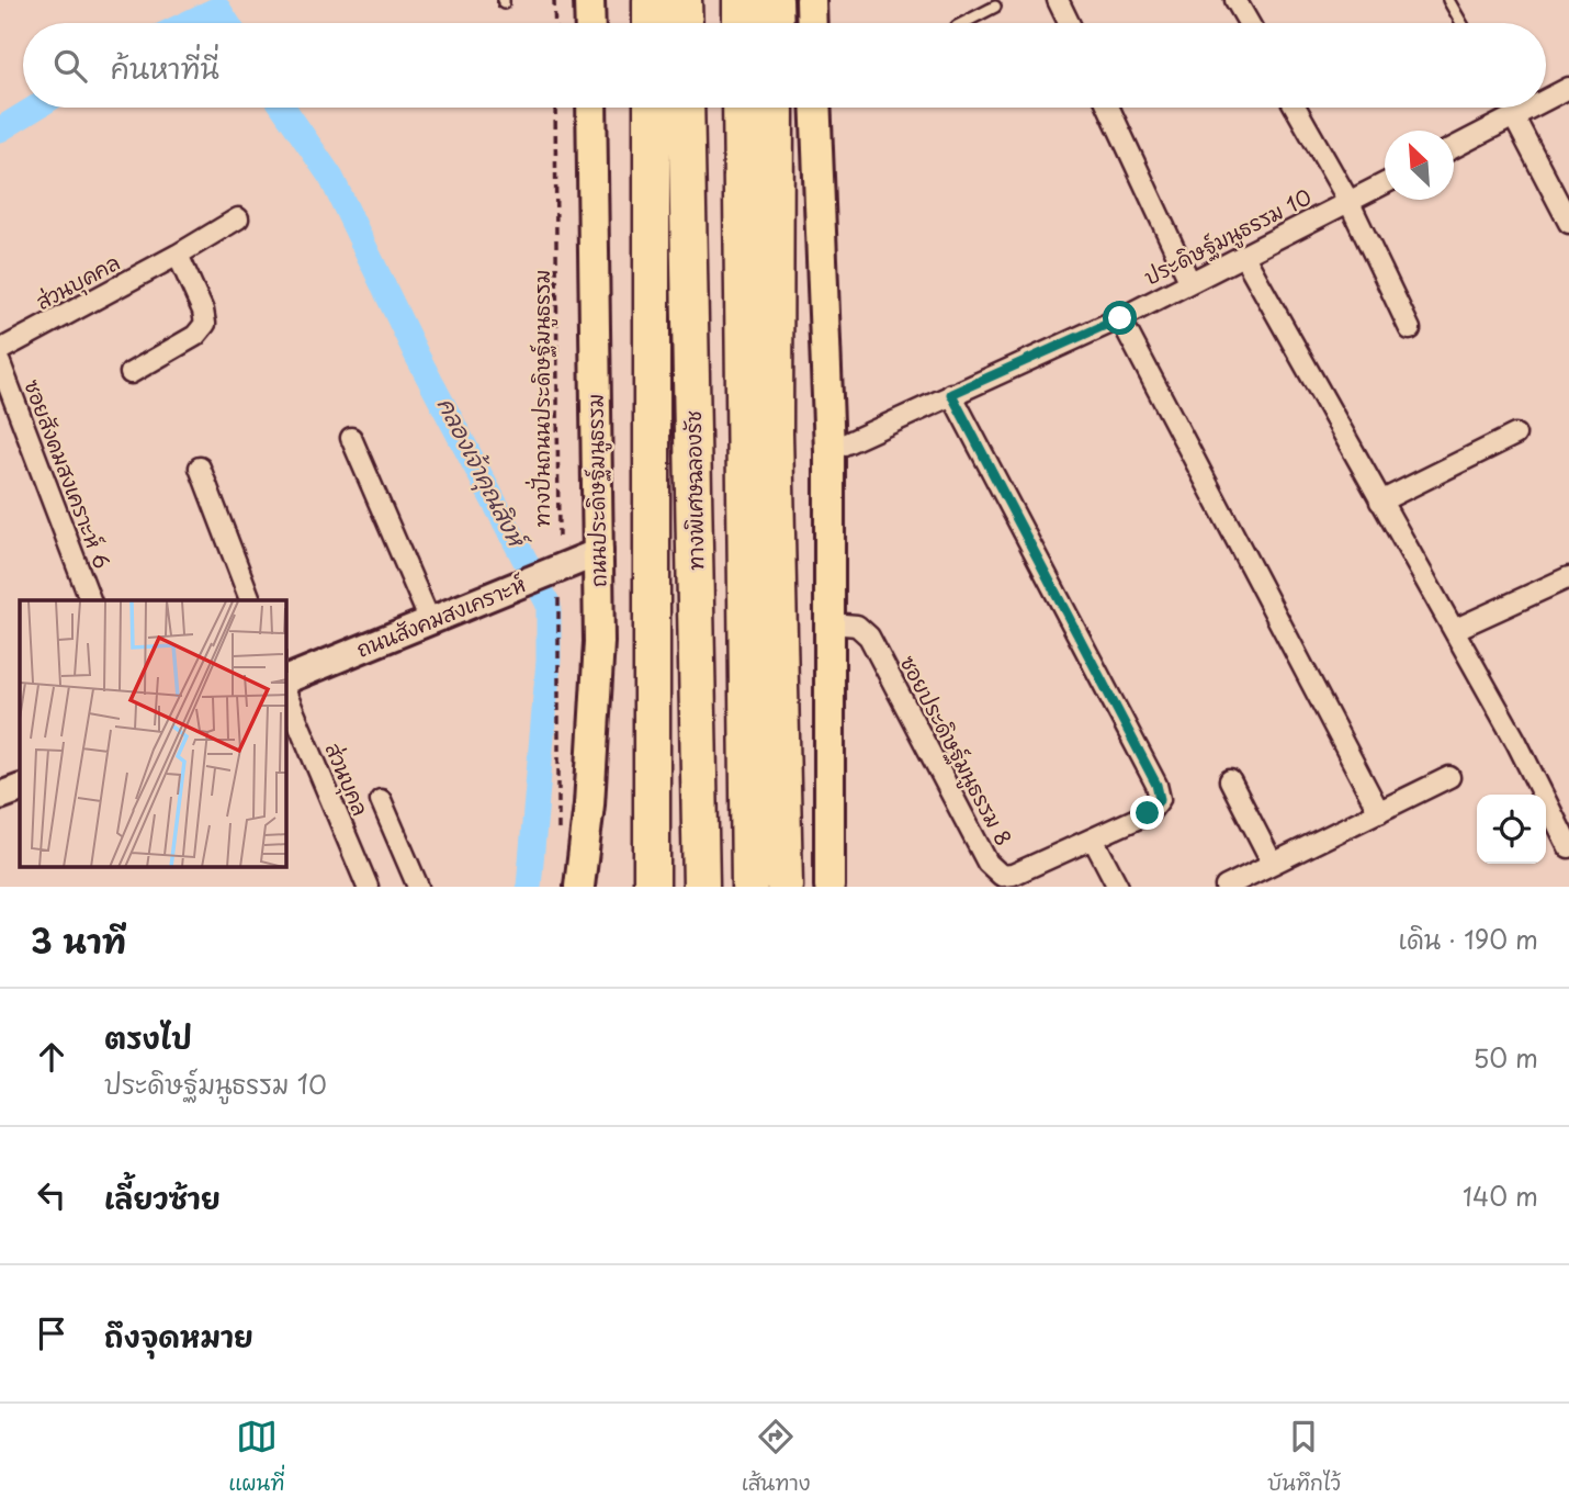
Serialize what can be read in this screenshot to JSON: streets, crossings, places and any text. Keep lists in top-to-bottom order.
{
  "streets": {
    "highway": ["ทางพิเศษฉลองรัช"],
    "main road": ["ถนนประดิษฐ์มนูธรรม", "ถนนสังคมสงเคราะห์"],
    "street": [
      "ประดิษฐ์มนูธรรม 10",
      "ส่วนบุคคล",
      "ซอยสังคมสงเคราะห์ 6",
      "ซอยประดิษฐ์มนูธรรม 8",
      "ส่วนบุคล"
    ],
    "path": ["ทางปั่นถนนประดิษฐ์มนูธรรม"]
  },
  "crossings": [
    ["ประดิษฐ์มนูธรรม 10", "ซอยประดิษฐ์มนูธรรม 8"],
    ["ทางปั่นถนนประดิษฐ์มนูธรรม", "ถนนสังคมสงเคราะห์"],
    ["ถนนประดิษฐ์มนูธรรม", "ถนนสังคมสงเคราะห์"]
  ],
  "water": ["คลองเจ้าคุณสิงห์"],
  "north": "top left",
  "page": {
    "search": "ค้นหาที่นี่",
    "heading": ["3 นาที", "เดิน · 190 m"],
    "list": [
      ["ตรงไป", "ประดิษฐ์มนูธรรม 10", "50 m"],
      ["เลี้ยวซ้าย", "140 m"],
      "ถึงจุดหมาย"
    ],
    "nav": ["แผนที่", "เส้นทาง", "บันทึกไว้"]
  }
}
